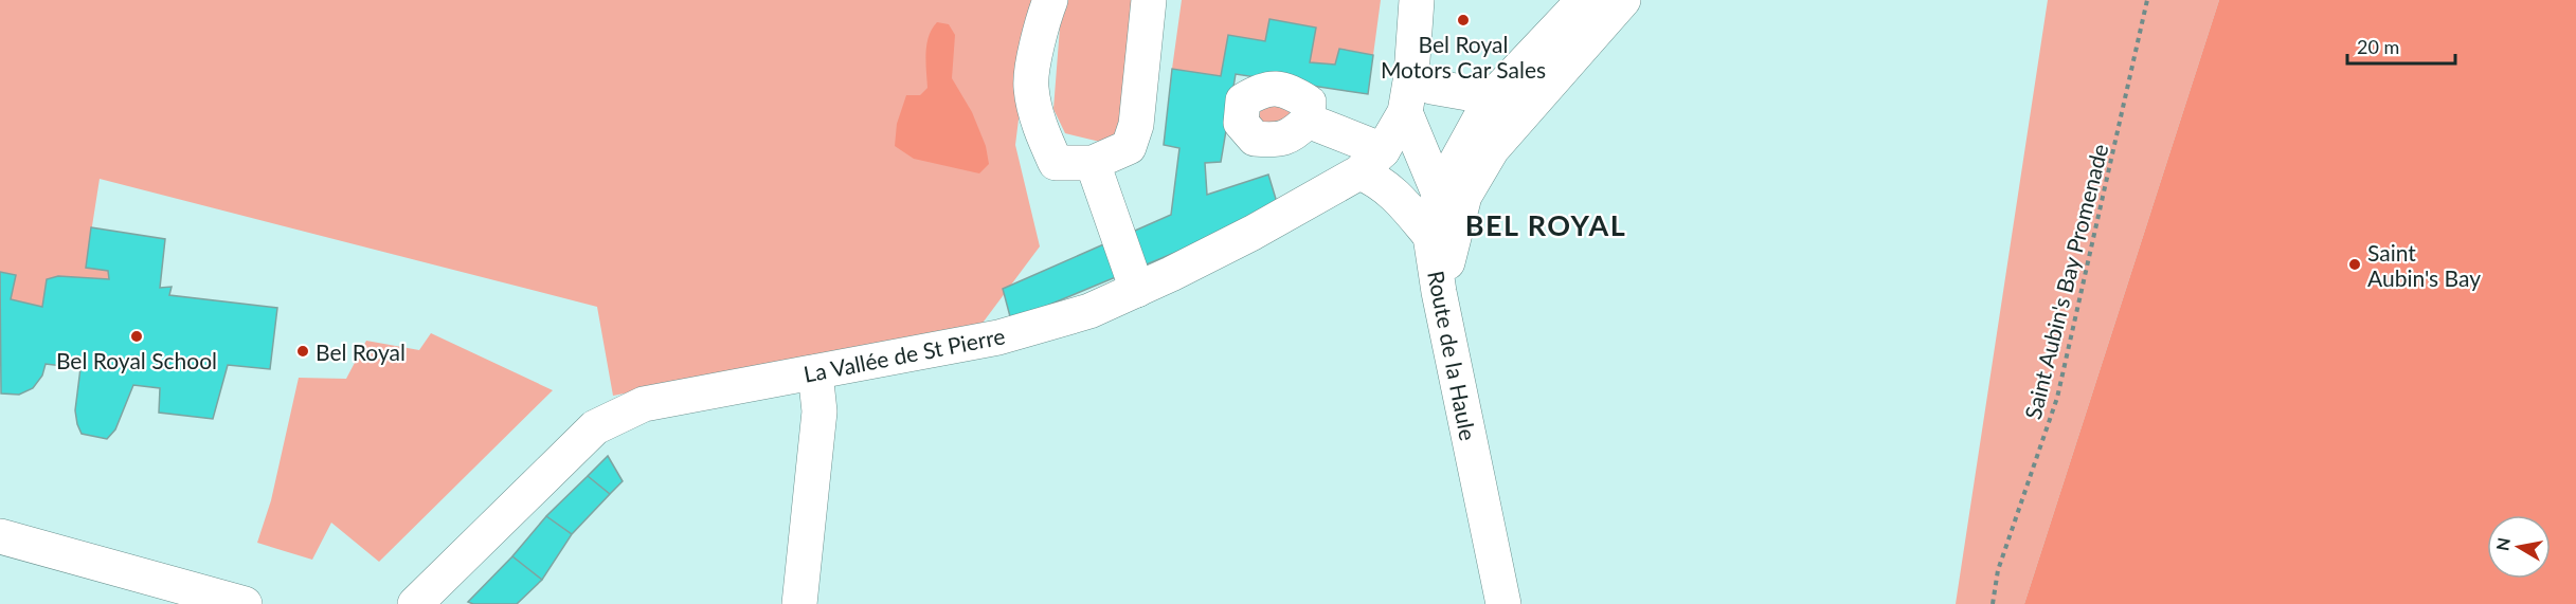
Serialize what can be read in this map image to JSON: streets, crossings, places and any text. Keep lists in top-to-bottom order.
{
  "streets": {
    "main road": ["La Vallée de St Pierre", "Route de la Haule"],
    "path": ["Saint Aubin's Bay Promenade"]
  },
  "districts": ["BEL ROYAL"],
  "places": [
    "Bel Royal Motors Car Sales",
    "Saint Aubin's Bay",
    "Bel Royal School",
    "Bel Royal"
  ],
  "scale_bar": "20 m",
  "north": "left"
}
